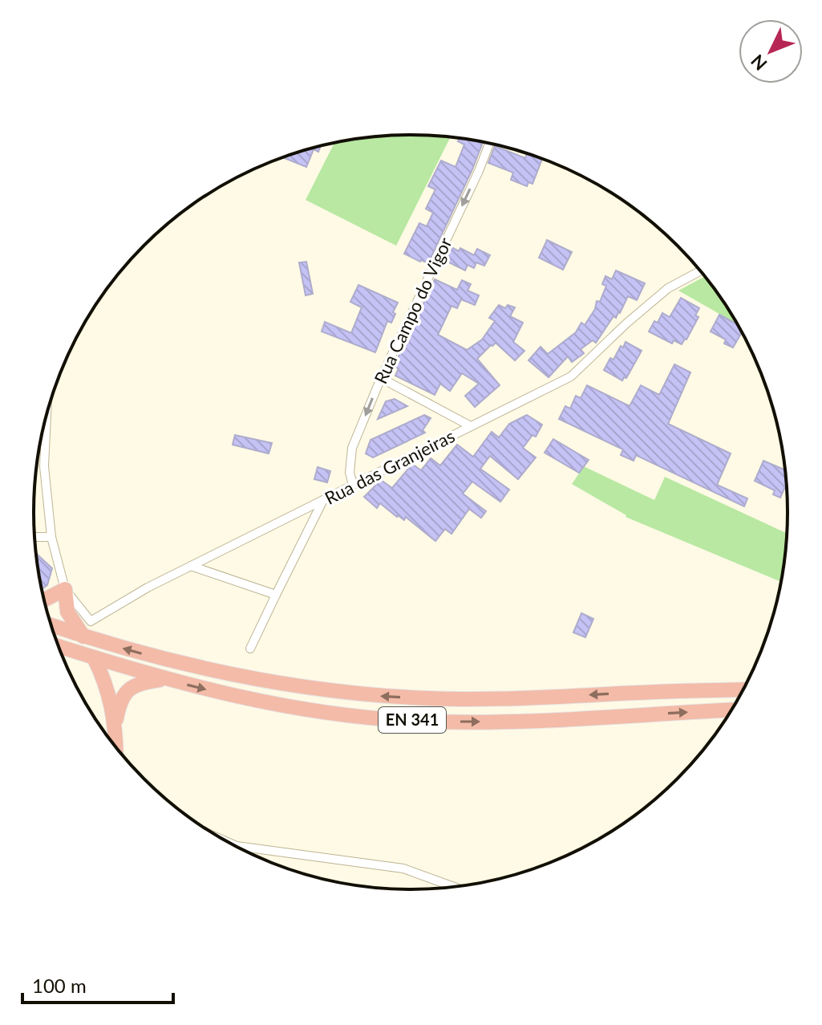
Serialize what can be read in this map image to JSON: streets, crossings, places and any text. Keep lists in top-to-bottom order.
{
  "streets": {
    "highway": ["EN 341"],
    "street": ["Rua Campo do Vigor", "Rua das Granjeiras"]
  },
  "crossings": [
    ["Rua Campo do Vigor", "Rua das Granjeiras"]
  ],
  "one_way": ["Rua Campo do Vigor"],
  "scale_bar": "100 m",
  "north": "bottom left"
}
